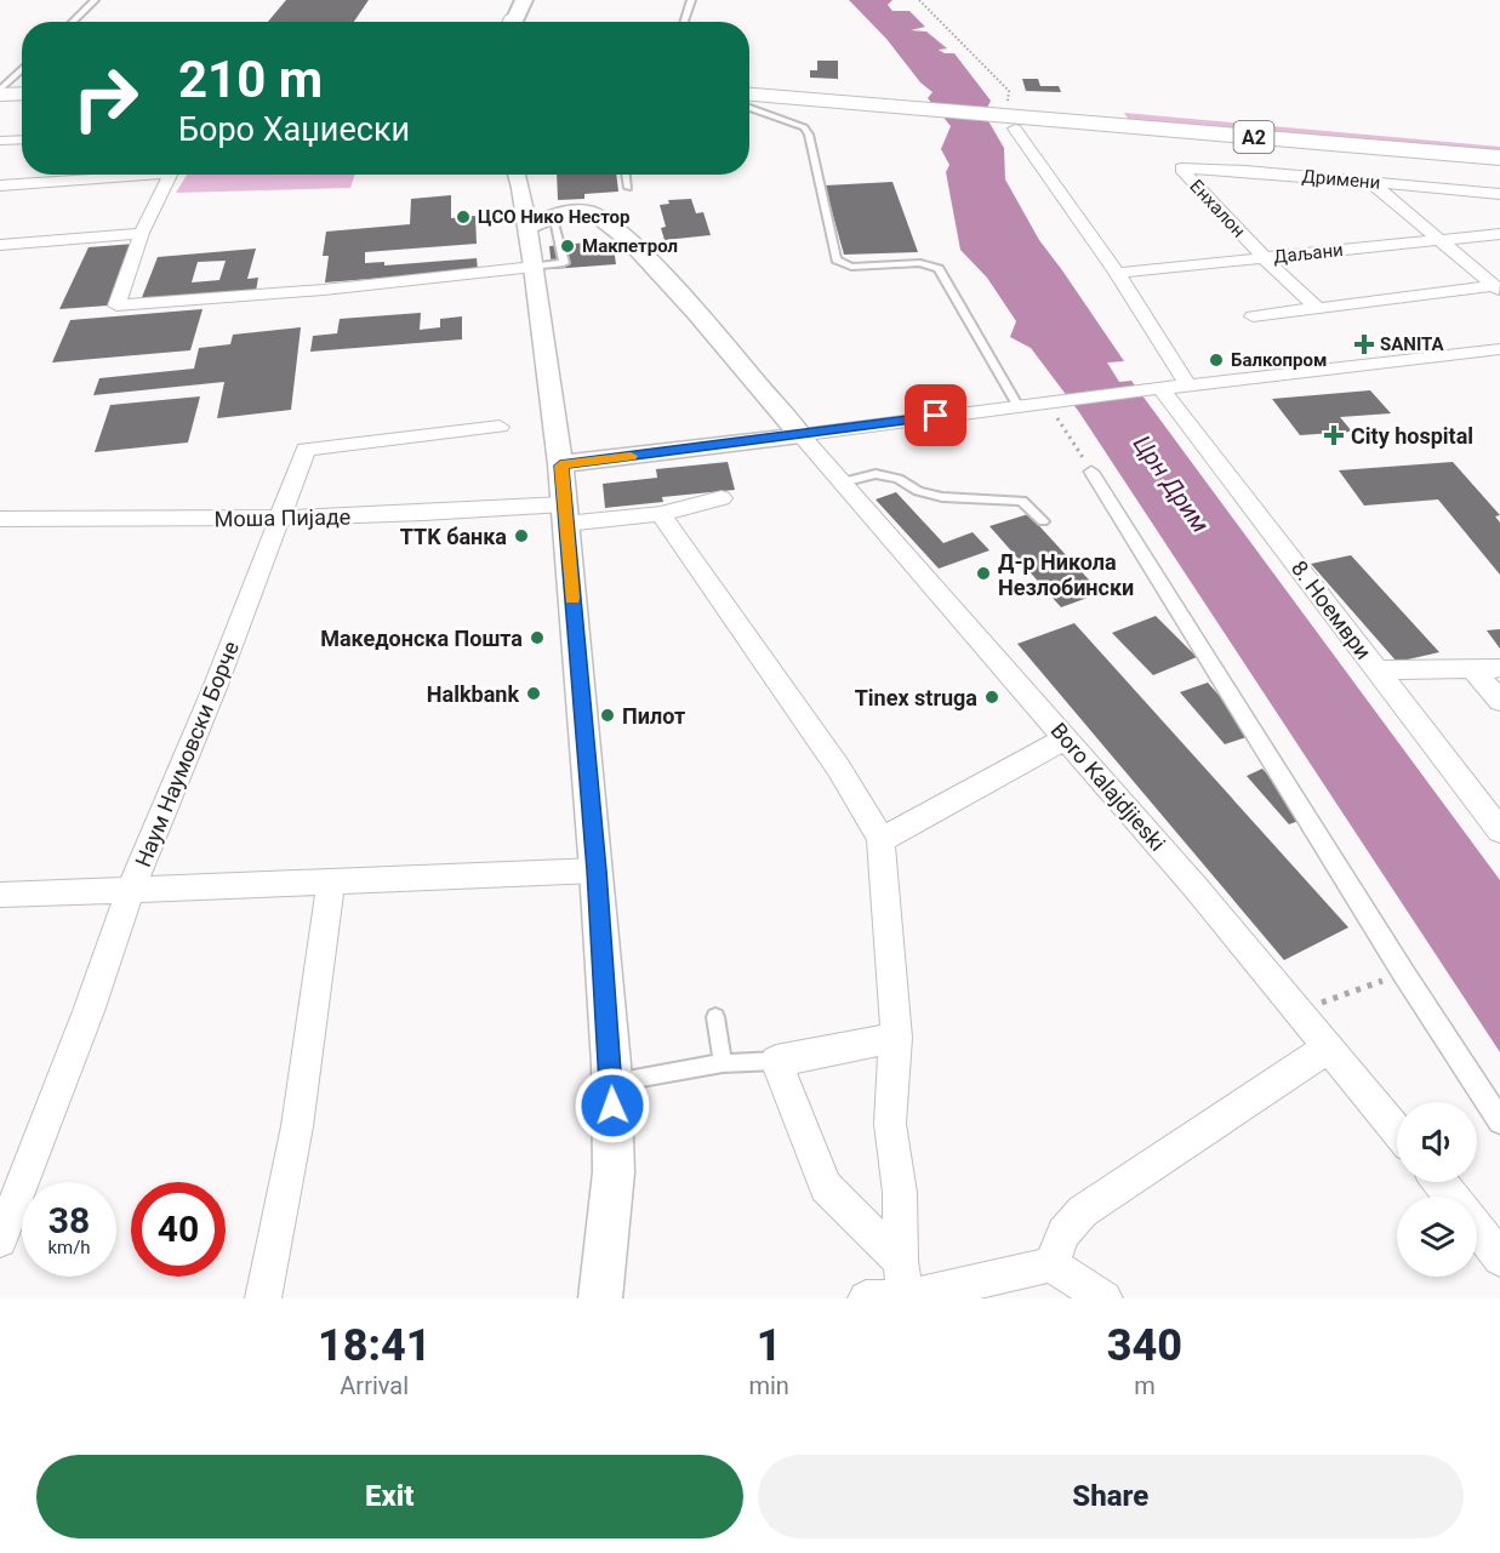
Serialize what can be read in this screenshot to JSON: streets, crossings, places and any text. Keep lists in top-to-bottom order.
{
  "streets": {
    "main road": ["A2"],
    "street": [
      "Дримени",
      "Енхалон",
      "Даљани",
      "Моша Пијаде",
      "8. Ноември",
      "Наум Наумовски Борче",
      "Boro Kalajdjieski"
    ]
  },
  "crossings": [
    ["Дримени", "Енхалон"],
    ["Енхалон", "Даљани"],
    ["Моша Пијаде", "Наум Наумовски Борче"]
  ],
  "water": ["Црн Дрим"],
  "places": {
    "other": [
      "ЦСО Нико Нестор",
      "Макпетрол",
      "Балкопром",
      "TTK банка",
      "Д-р Никола Незлобински",
      "Македонска Пошта",
      "Halkbank",
      "Tinex struga",
      "Пилот"
    ],
    "health": ["SANITA", "City hospital"]
  },
  "page": {
    "turn": ["210 m", "Боро Хаџиески"],
    "speed": "38 km/h",
    "limit": "40",
    "eta": [
      "18:41",
      "Arrival",
      "1",
      "min",
      "340",
      "m"
    ],
    "buttons": ["Exit", "Share"]
  }
}
